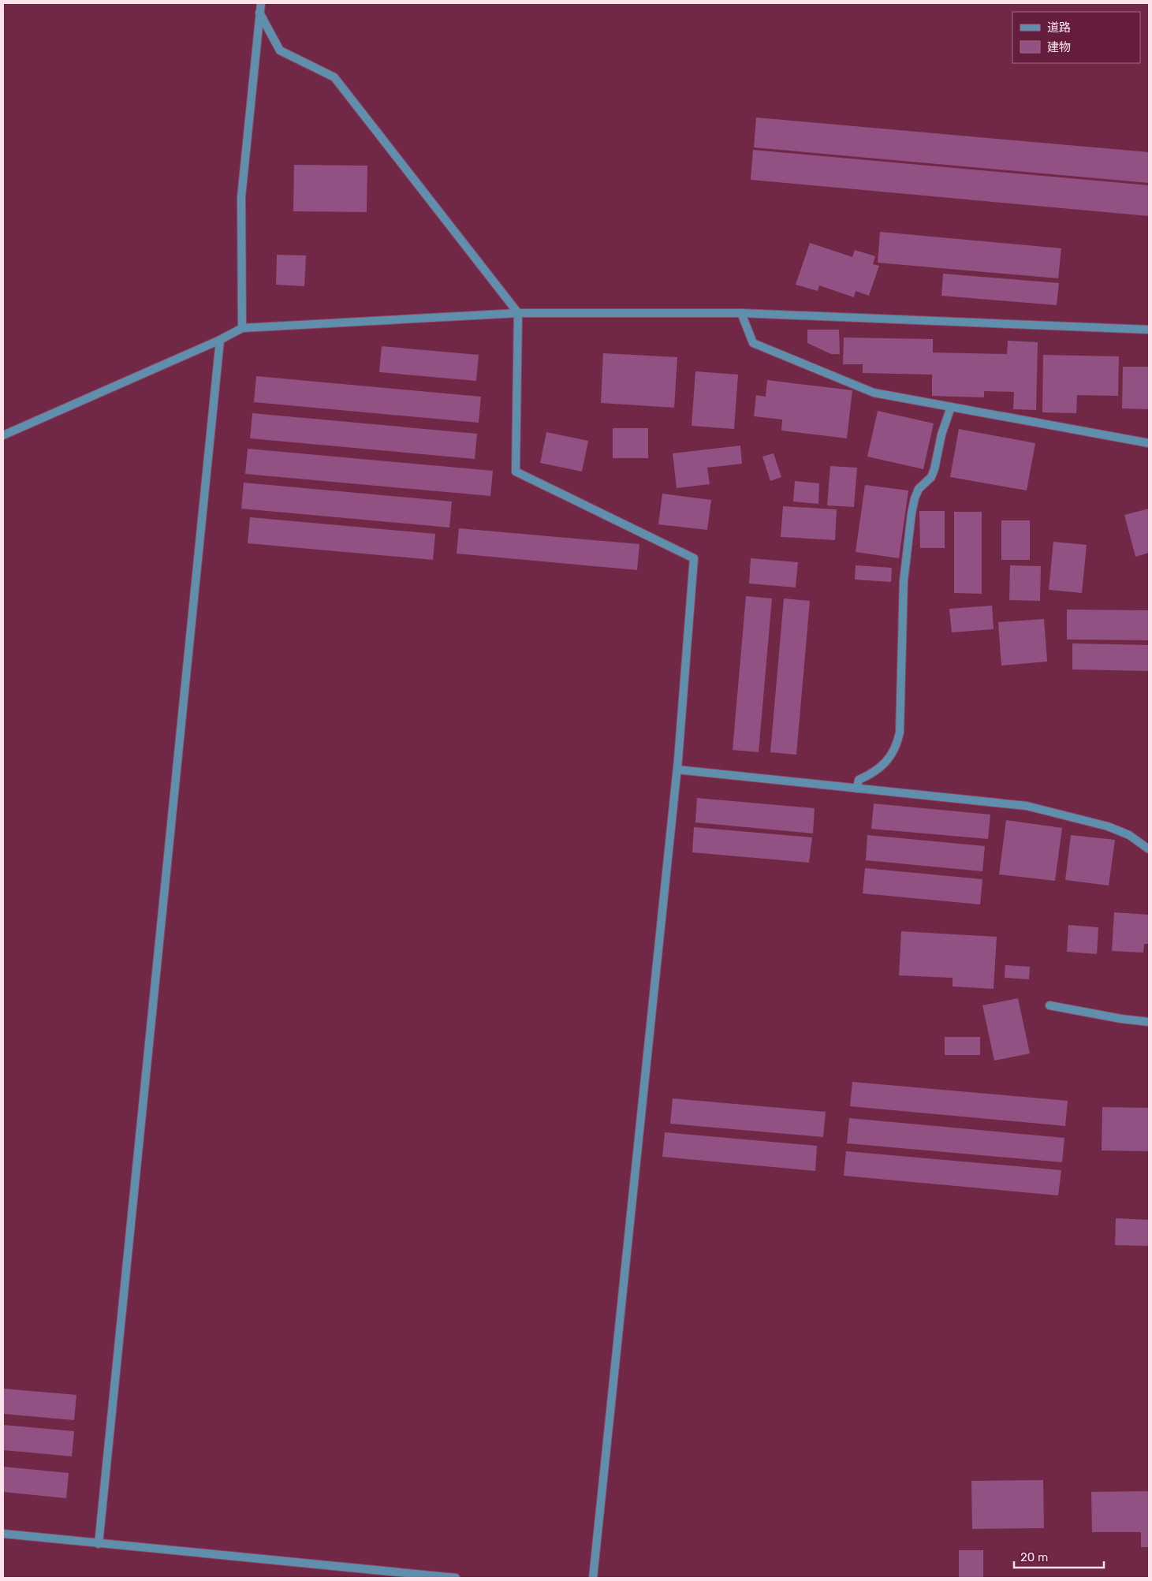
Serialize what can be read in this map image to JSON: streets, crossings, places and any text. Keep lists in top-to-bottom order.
{
  "legend": ["道路", "建物"],
  "scale_bar": "20 m"
}
